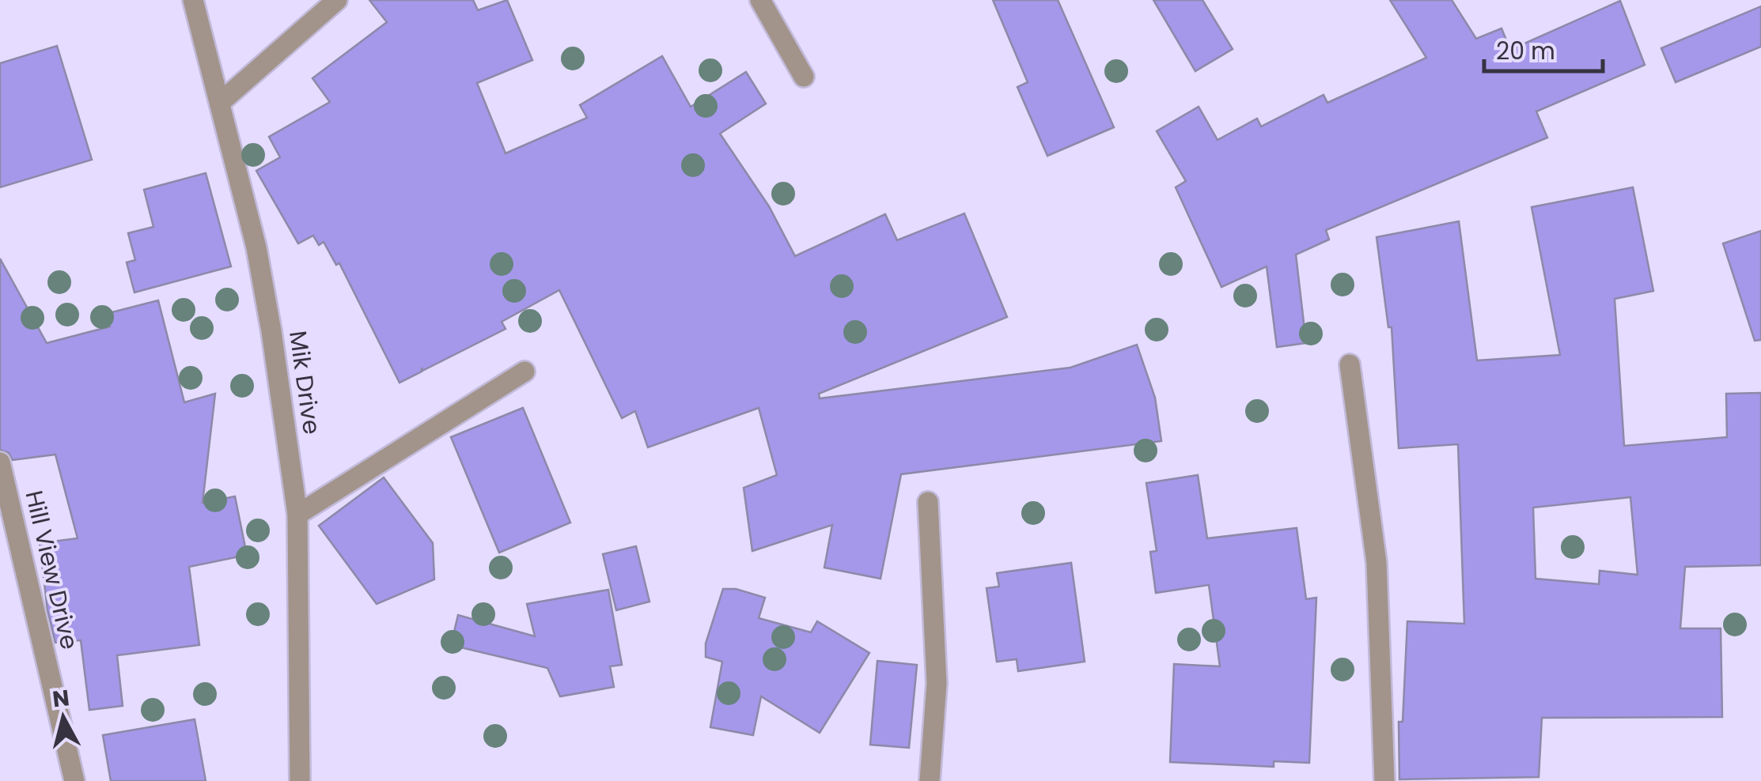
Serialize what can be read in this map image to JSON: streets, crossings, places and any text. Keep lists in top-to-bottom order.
{
  "streets": {
    "street": ["Mik Drive", "Hill View Drive"]
  },
  "scale_bar": "20 m",
  "north": "top"
}
